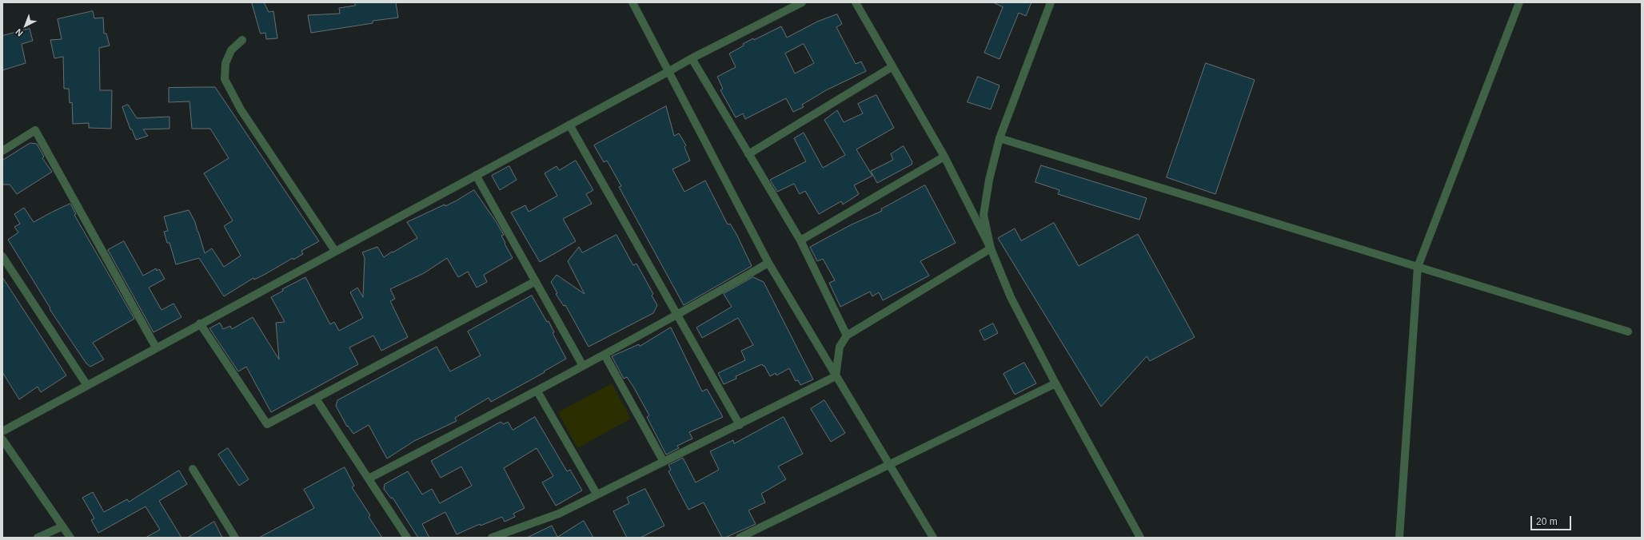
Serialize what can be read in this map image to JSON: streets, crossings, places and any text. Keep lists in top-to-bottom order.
{
  "scale_bar": "20 m",
  "north": "bottom left"
}
